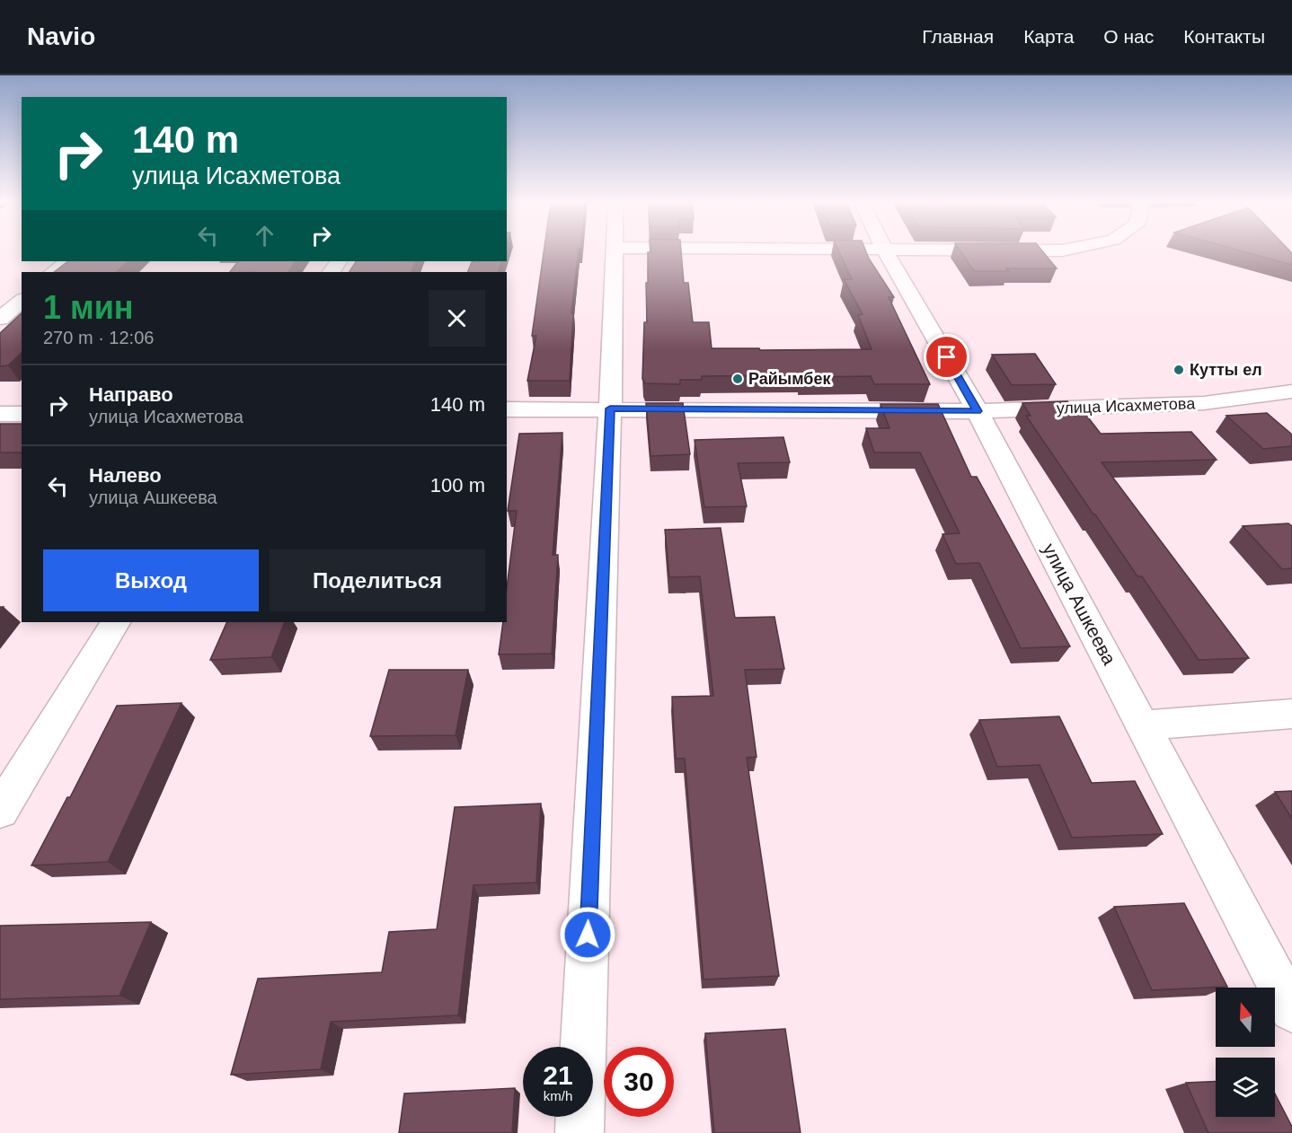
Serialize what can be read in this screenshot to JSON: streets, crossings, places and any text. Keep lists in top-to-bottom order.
{
  "streets": {
    "street": ["улица Исахметова", "улица Ашкеева"]
  },
  "crossings": [
    ["улица Исахметова", "улица Ашкеева"]
  ],
  "places": ["Кутты ел", "Райымбек"],
  "north": "top",
  "page": {
    "header": "Navio",
    "nav": [
      "Главная",
      "Карта",
      "О нас",
      "Контакты"
    ],
    "turn": ["140 m", "улица Исахметова"],
    "heading": ["1 мин", "270 m · 12:06"],
    "list": [
      {
        "name": "Направо",
        "note": "улица Исахметова",
        "value": "140 m"
      },
      {
        "name": "Налево",
        "note": "улица Ашкеева",
        "value": "100 m"
      }
    ],
    "buttons": ["Выход", "Поделиться"],
    "speed": "21 km/h",
    "limit": "30"
  }
}
